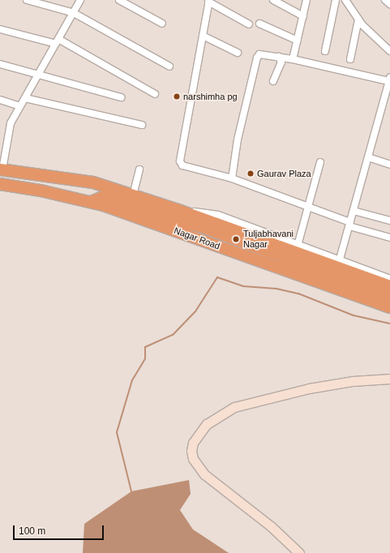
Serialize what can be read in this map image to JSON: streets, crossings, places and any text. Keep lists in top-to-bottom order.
{
  "streets": {
    "highway": ["Nagar Road"]
  },
  "places": ["narshimha pg", "Gaurav Plaza", "Tuljabhavani Nagar"],
  "scale_bar": "100 m"
}
